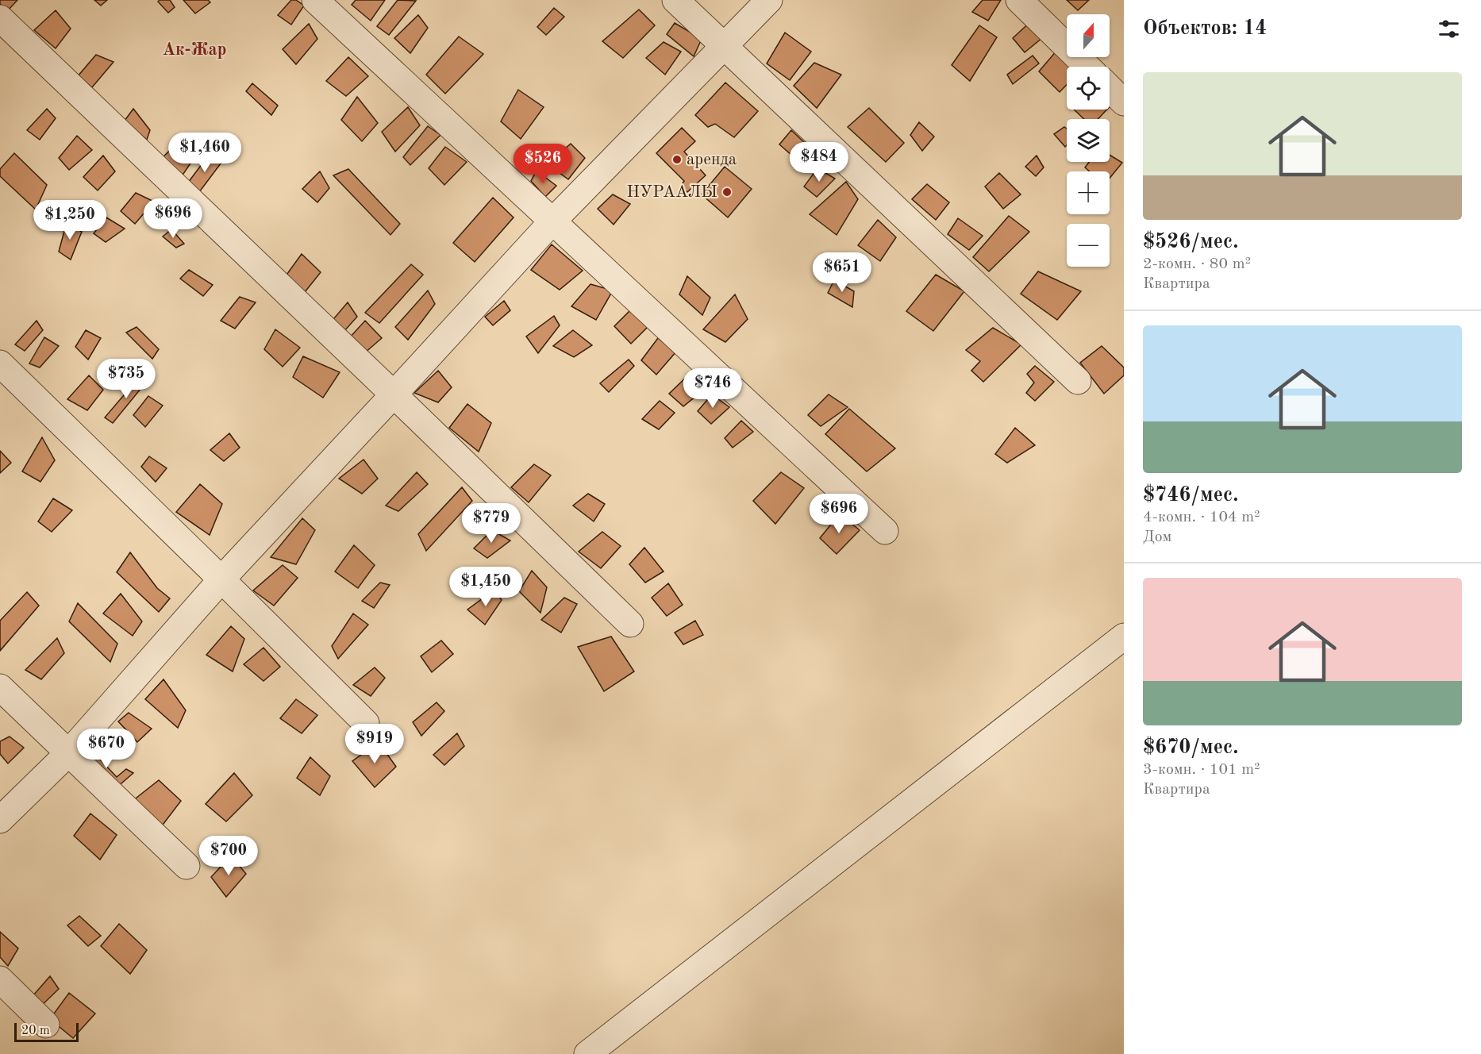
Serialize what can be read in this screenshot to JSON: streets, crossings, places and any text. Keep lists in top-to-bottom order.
{
  "districts": ["Ак-Жар"],
  "places": ["аренда", "НУРААЛЫ"],
  "scale_bar": "20 m",
  "north": "top",
  "page": {
    "heading": "Объектов: 14",
    "map_buttons": ["+", "−"],
    "list": [
      {
        "name": "$526/мес.",
        "note": "2-комн. · 80 m² · Квартира"
      },
      {
        "name": "$746/мес.",
        "note": "4-комн. · 104 m² · Дом"
      },
      {
        "name": "$670/мес.",
        "note": "3-комн. · 101 m² · Квартира"
      }
    ],
    "price": [
      "$1,460",
      "$484",
      "$526",
      "$696",
      "$1,250",
      "$651",
      "$735",
      "$746",
      "$696",
      "$779",
      "$1,450",
      "$919",
      "$670",
      "$700"
    ],
    "scale": "20 m"
  }
}
